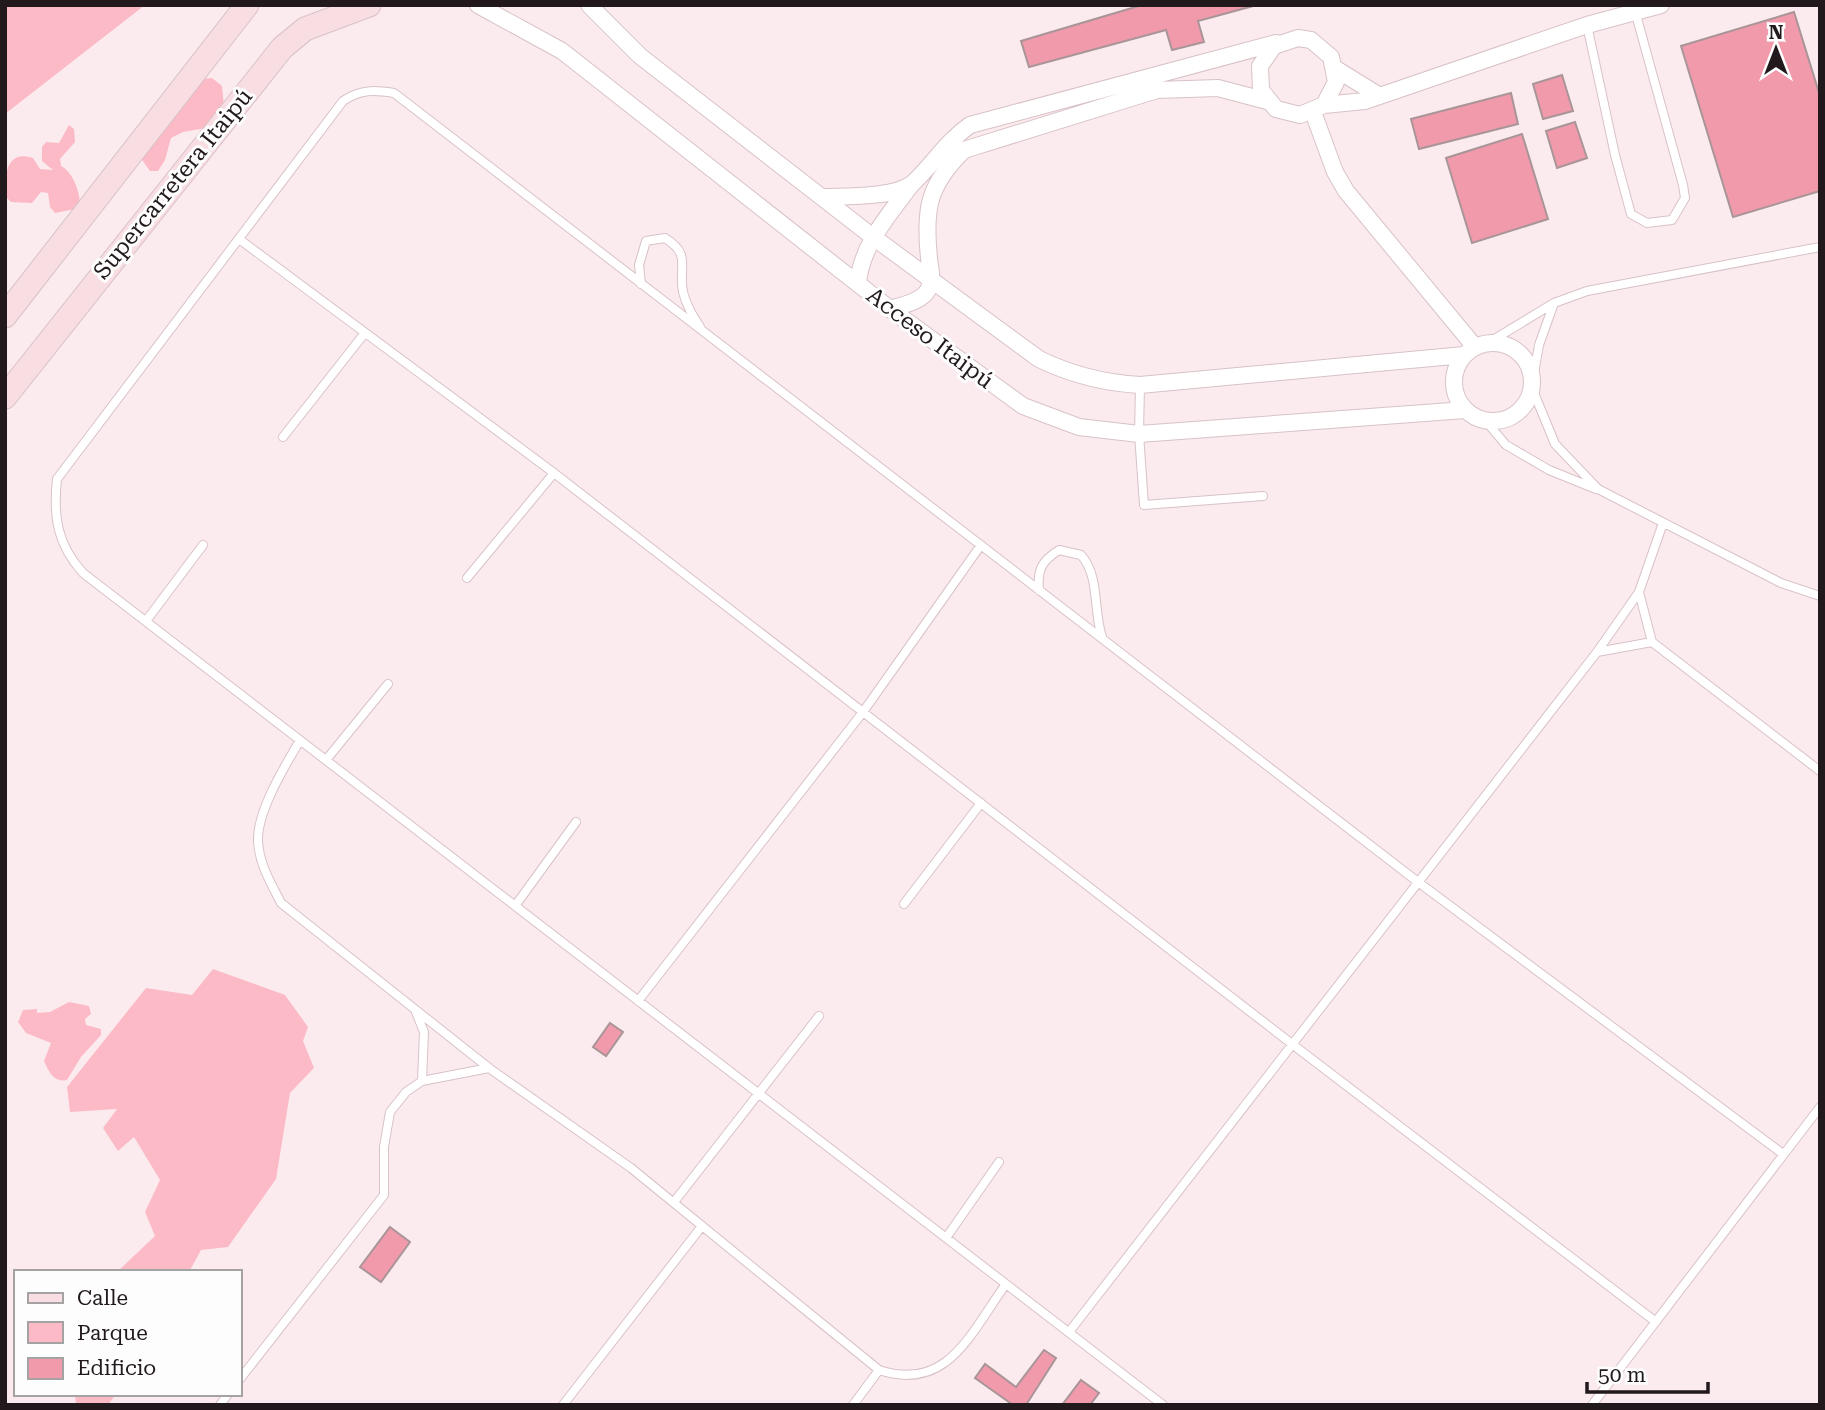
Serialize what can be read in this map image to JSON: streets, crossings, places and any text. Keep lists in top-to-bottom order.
{
  "streets": {
    "street": ["Supercarretera Itaipú", "Acceso Itaipú"]
  },
  "legend": ["Calle", "Parque", "Edificio"],
  "scale_bar": "50 m",
  "north": "top"
}
